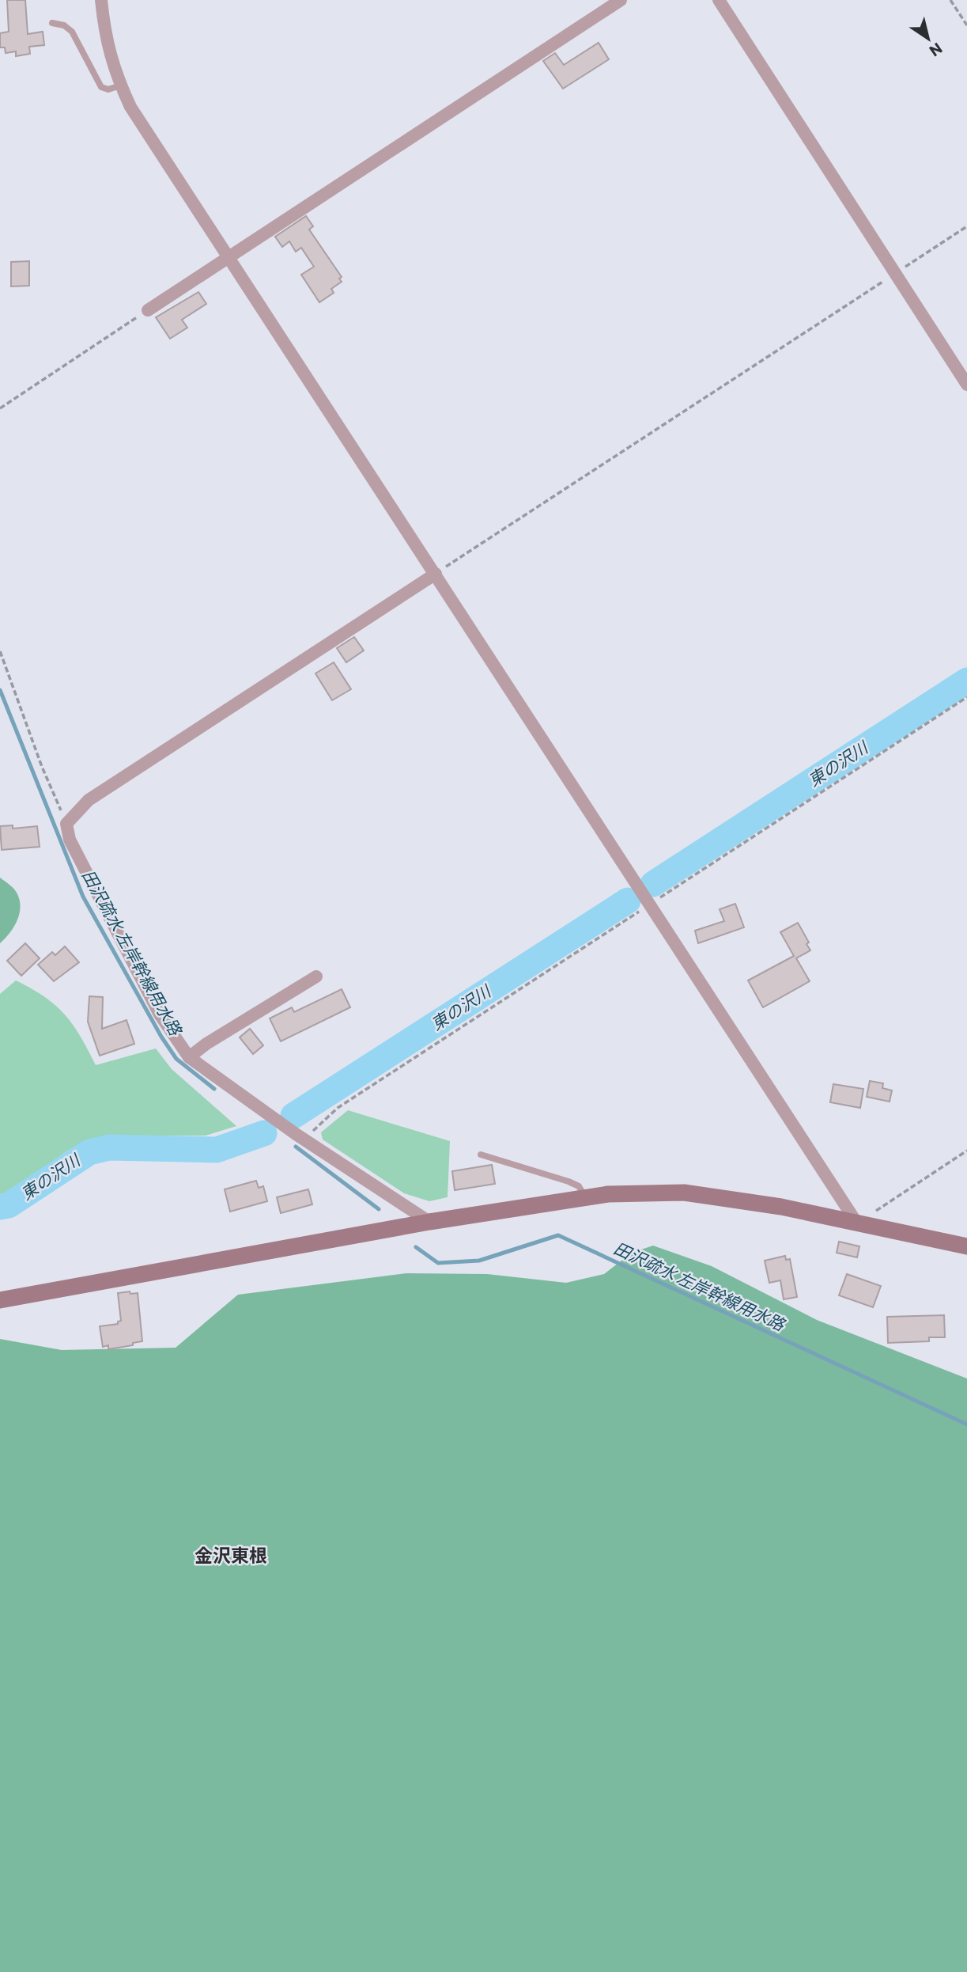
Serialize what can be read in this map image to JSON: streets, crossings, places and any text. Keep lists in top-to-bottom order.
{
  "districts": ["金沢東根"],
  "water": ["東の沢川", "田沢疏水 左岸幹線用水路"],
  "north": "bottom right"
}
